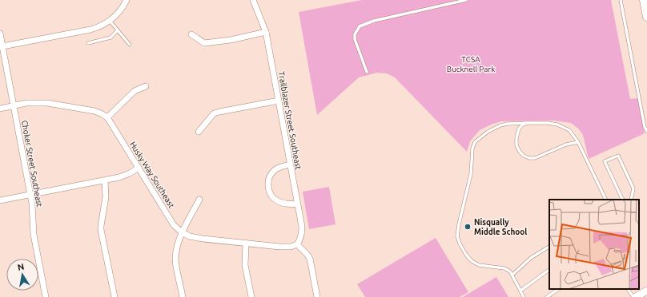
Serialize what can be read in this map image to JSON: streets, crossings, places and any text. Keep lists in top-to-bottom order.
{
  "streets": {
    "street": ["Trailblazer Street Southeast", "Choker Street Southeast", "Husky Way Southeast"]
  },
  "crossings": [
    ["Trailblazer Street Southeast", "Husky Way Southeast"]
  ],
  "parks": ["TCSA Bucknell Park"],
  "places": ["Nisqually Middle School"],
  "north": "top"
}
